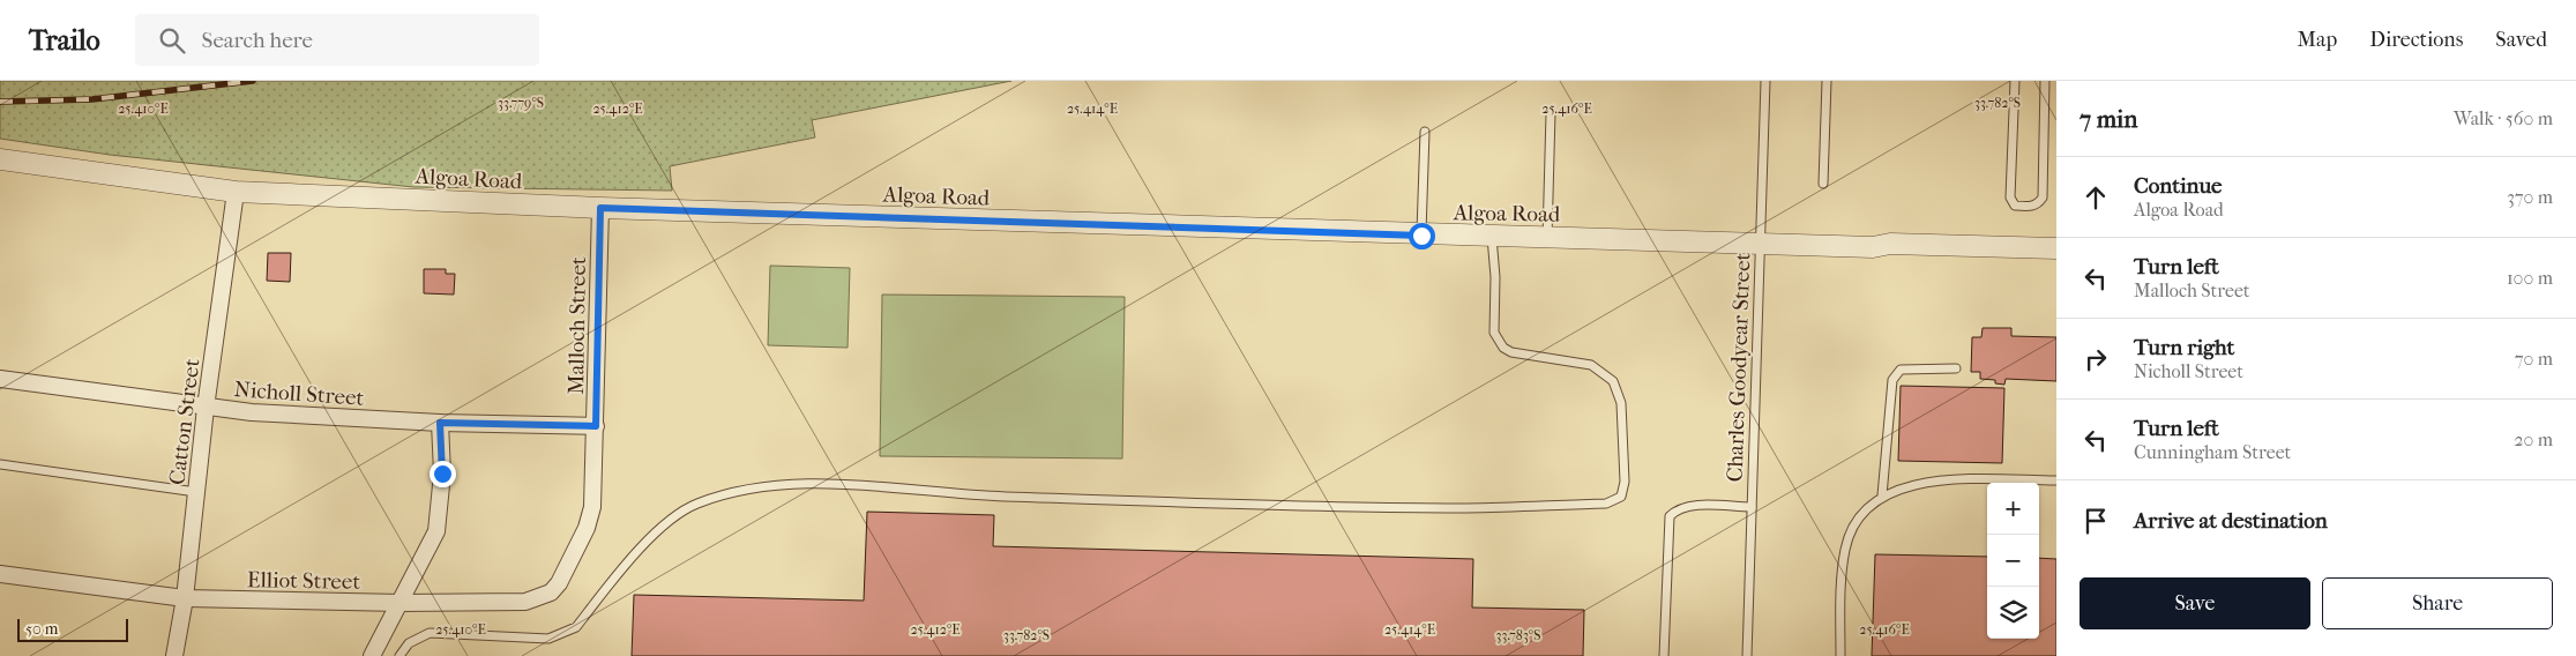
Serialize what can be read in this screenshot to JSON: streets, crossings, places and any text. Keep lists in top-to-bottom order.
{
  "streets": {
    "street": [
      "Algoa Road",
      "Malloch Street",
      "Nicholl Street",
      "Catton Street",
      "Elliot Street"
    ],
    "lane": ["Charles Goodyear Street"]
  },
  "crossings": [
    ["Algoa Road", "Malloch Street"],
    ["Algoa Road", "Charles Goodyear Street"],
    ["Algoa Road", "Catton Street"],
    ["Malloch Street", "Nicholl Street"],
    ["Malloch Street", "Elliot Street"],
    ["Nicholl Street", "Catton Street"],
    ["Catton Street", "Elliot Street"]
  ],
  "scale_bar": "50 m",
  "page": {
    "header": "Trailo",
    "search": "Search here",
    "nav": ["Map", "Directions", "Saved"],
    "heading": ["7 min", "Walk · 560 m"],
    "list": [
      ["Continue", "Algoa Road", "370 m"],
      ["Turn left", "Malloch Street", "100 m"],
      ["Turn right", "Nicholl Street", "70 m"],
      ["Turn left", "Cunningham Street", "20 m"],
      "Arrive at destination"
    ],
    "map_buttons": ["+", "−"],
    "buttons": ["Save", "Share"],
    "scale": "50 m"
  },
  "coordinates": [
    "33.782°S",
    "33.779°S",
    "25.410°E",
    "25.412°E",
    "25.414°E",
    "25.416°E",
    "33.783°S"
  ]
}
